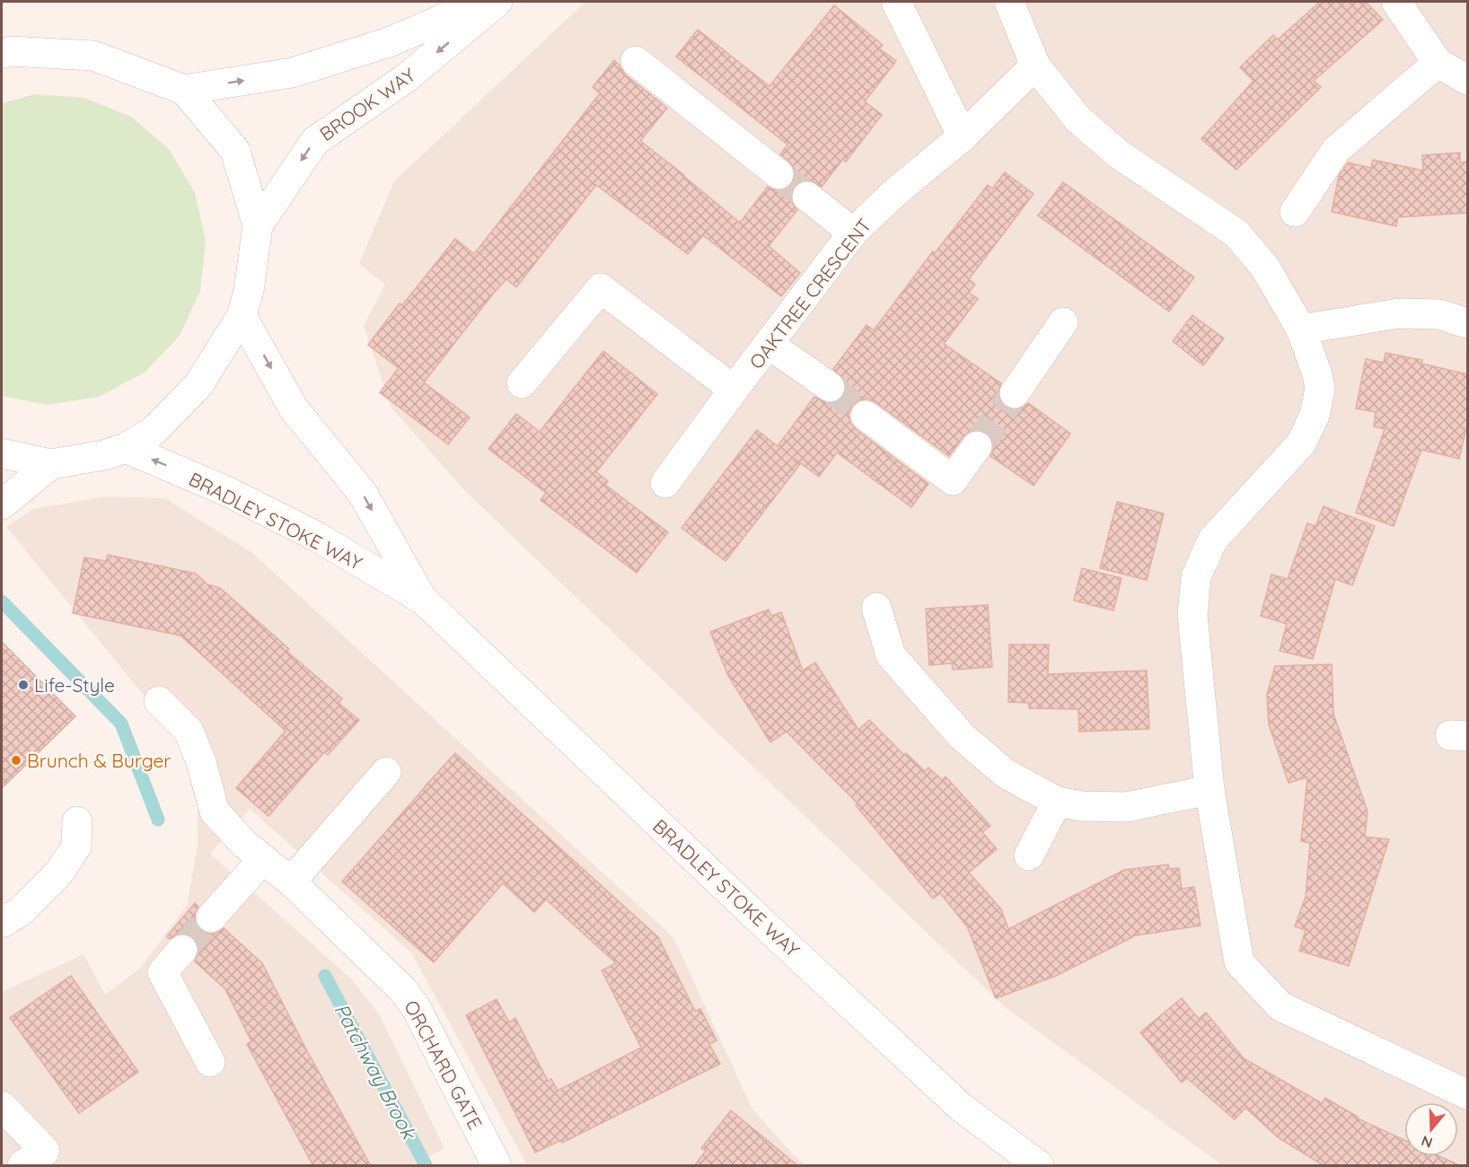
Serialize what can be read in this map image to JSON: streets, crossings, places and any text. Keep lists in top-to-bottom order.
{
  "streets": {
    "street": [
      "BROOK WAY",
      "OAKTREE CRESCENT",
      "BRADLEY STOKE WAY",
      "ORCHARD GATE"
    ]
  },
  "water": ["Patchway Brook"],
  "places": ["Life-Style", "Brunch & Burger"],
  "north": "bottom"
}
